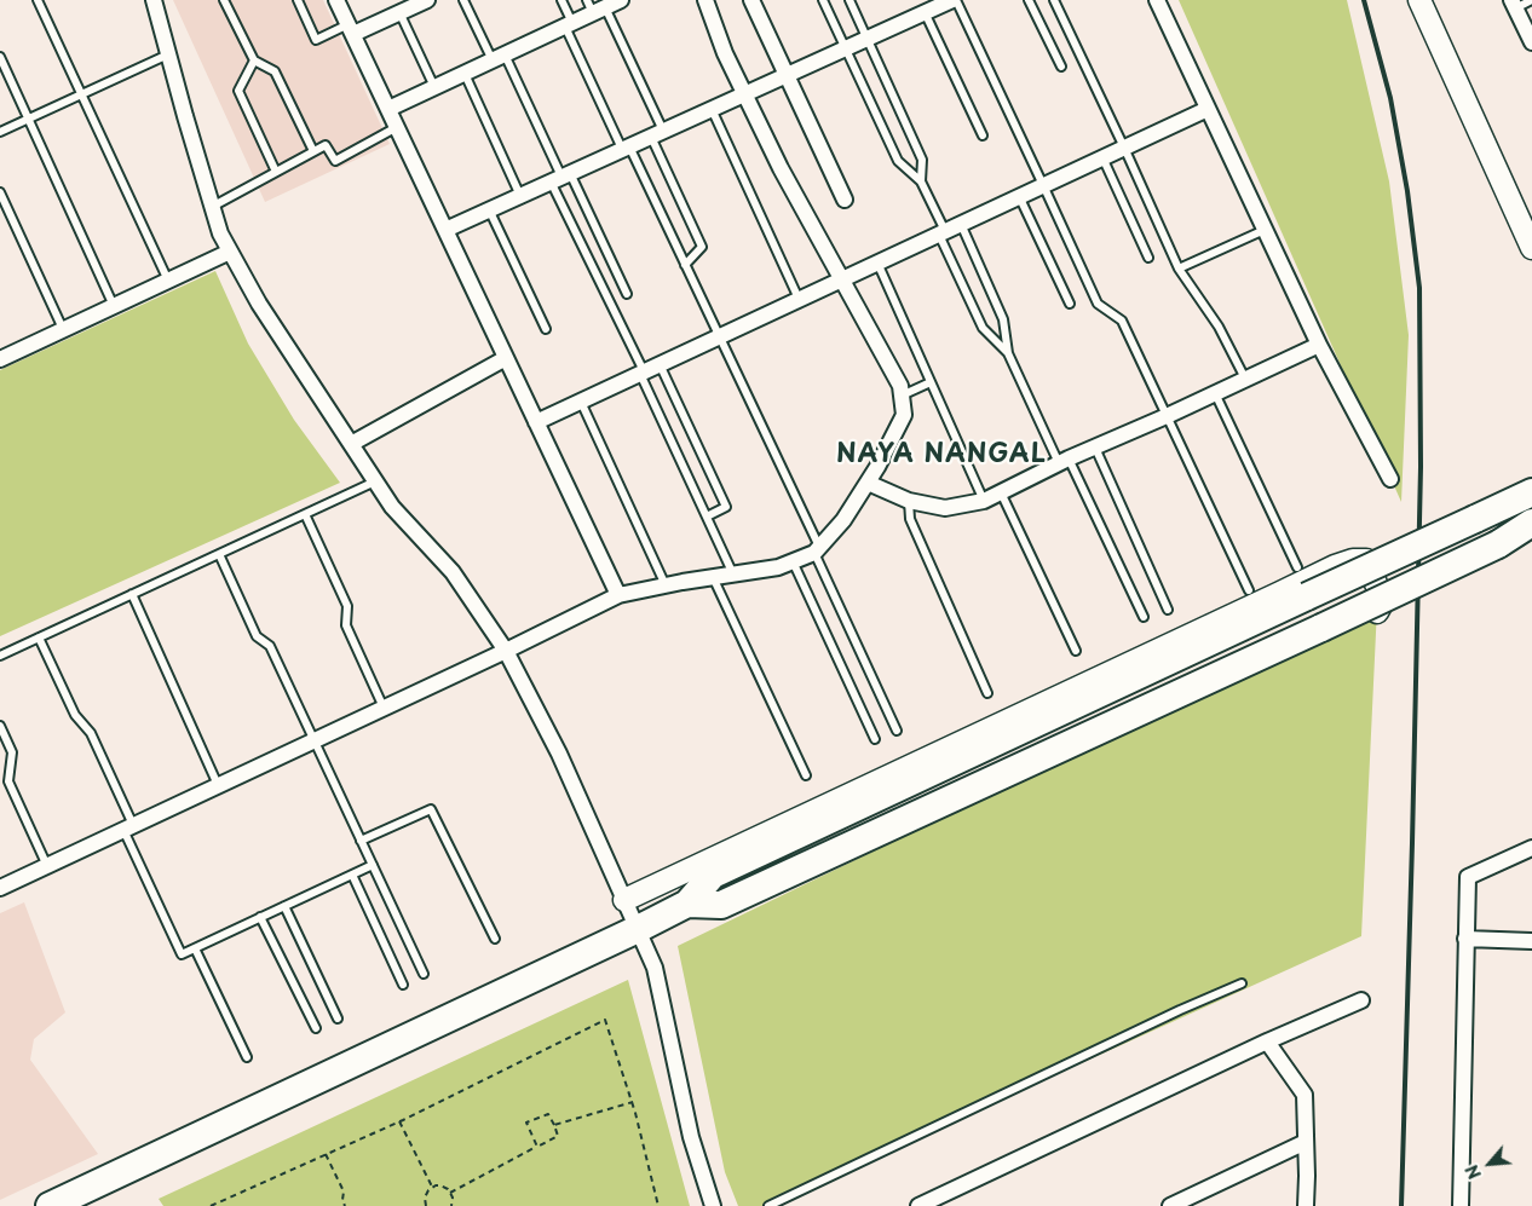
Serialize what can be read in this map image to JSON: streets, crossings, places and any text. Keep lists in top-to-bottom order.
{
  "districts": ["NAYA NANGAL"],
  "north": "bottom left"
}
